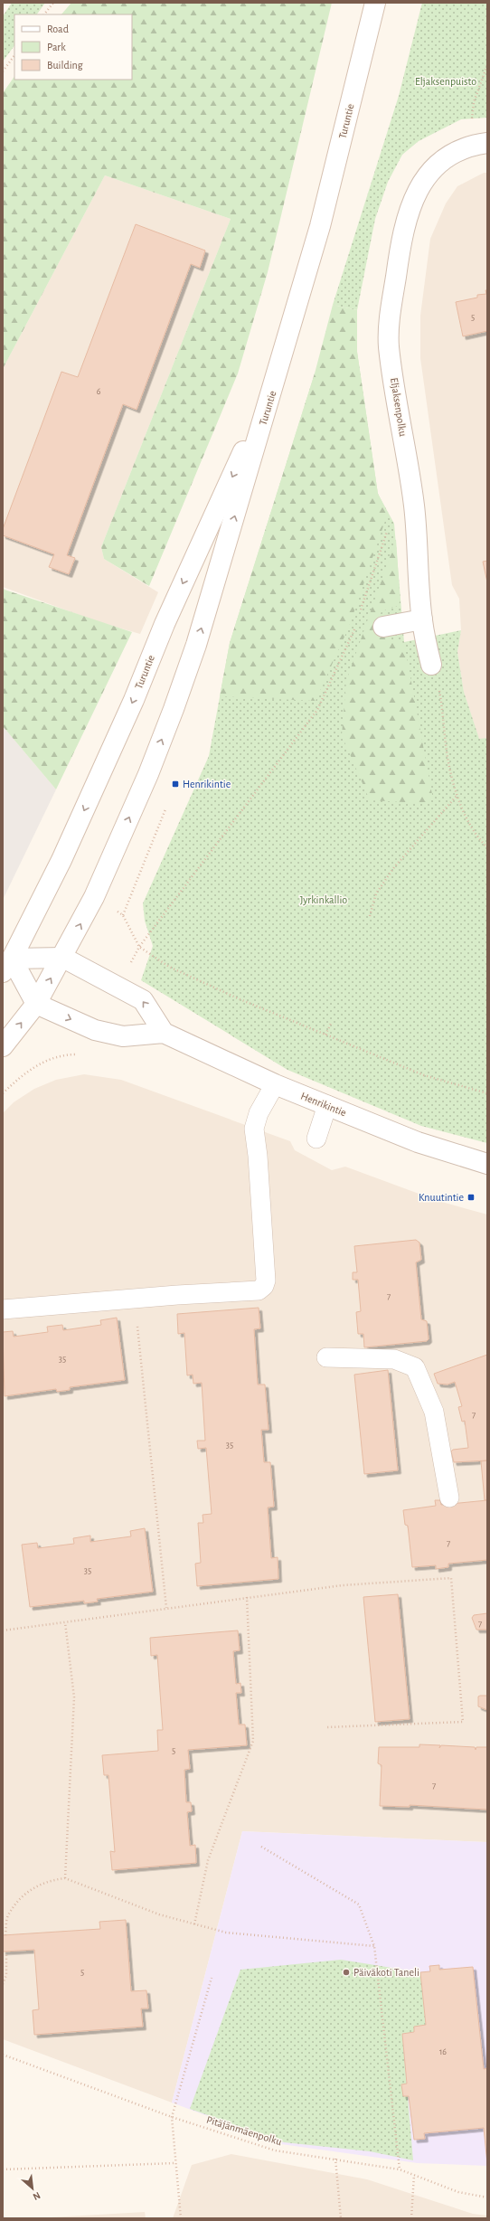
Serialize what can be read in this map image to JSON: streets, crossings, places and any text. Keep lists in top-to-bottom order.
{
  "streets": {
    "main road": ["Turuntie", "Eljaksenpolku", "Henrikintie"],
    "path": ["Pitäjänmäenpolku"]
  },
  "parks": ["Eljaksenpuisto", "Jyrkinkallio"],
  "places": {
    "transit": ["Henrikintie", "Knuutintie"],
    "other": ["Päiväkoti Taneli"]
  },
  "house_numbers": [
    "5",
    "6",
    "7",
    "35",
    "7",
    "35",
    "7",
    "35",
    "7",
    "5",
    "7",
    "5",
    "16"
  ],
  "legend": ["Road", "Park", "Building"],
  "north": "bottom right"
}
